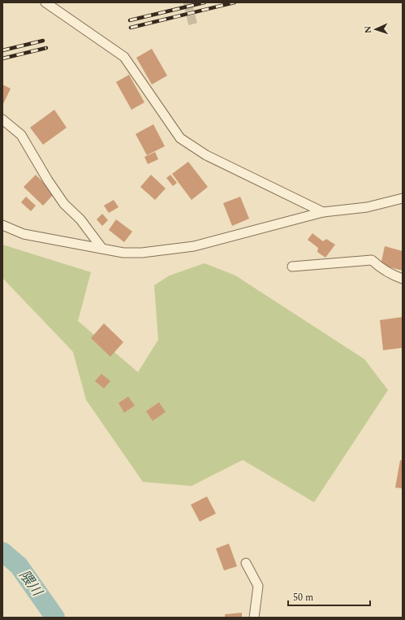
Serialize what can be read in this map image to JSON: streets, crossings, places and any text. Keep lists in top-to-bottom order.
{
  "water": ["隈川"],
  "scale_bar": "50 m",
  "north": "left"
}
